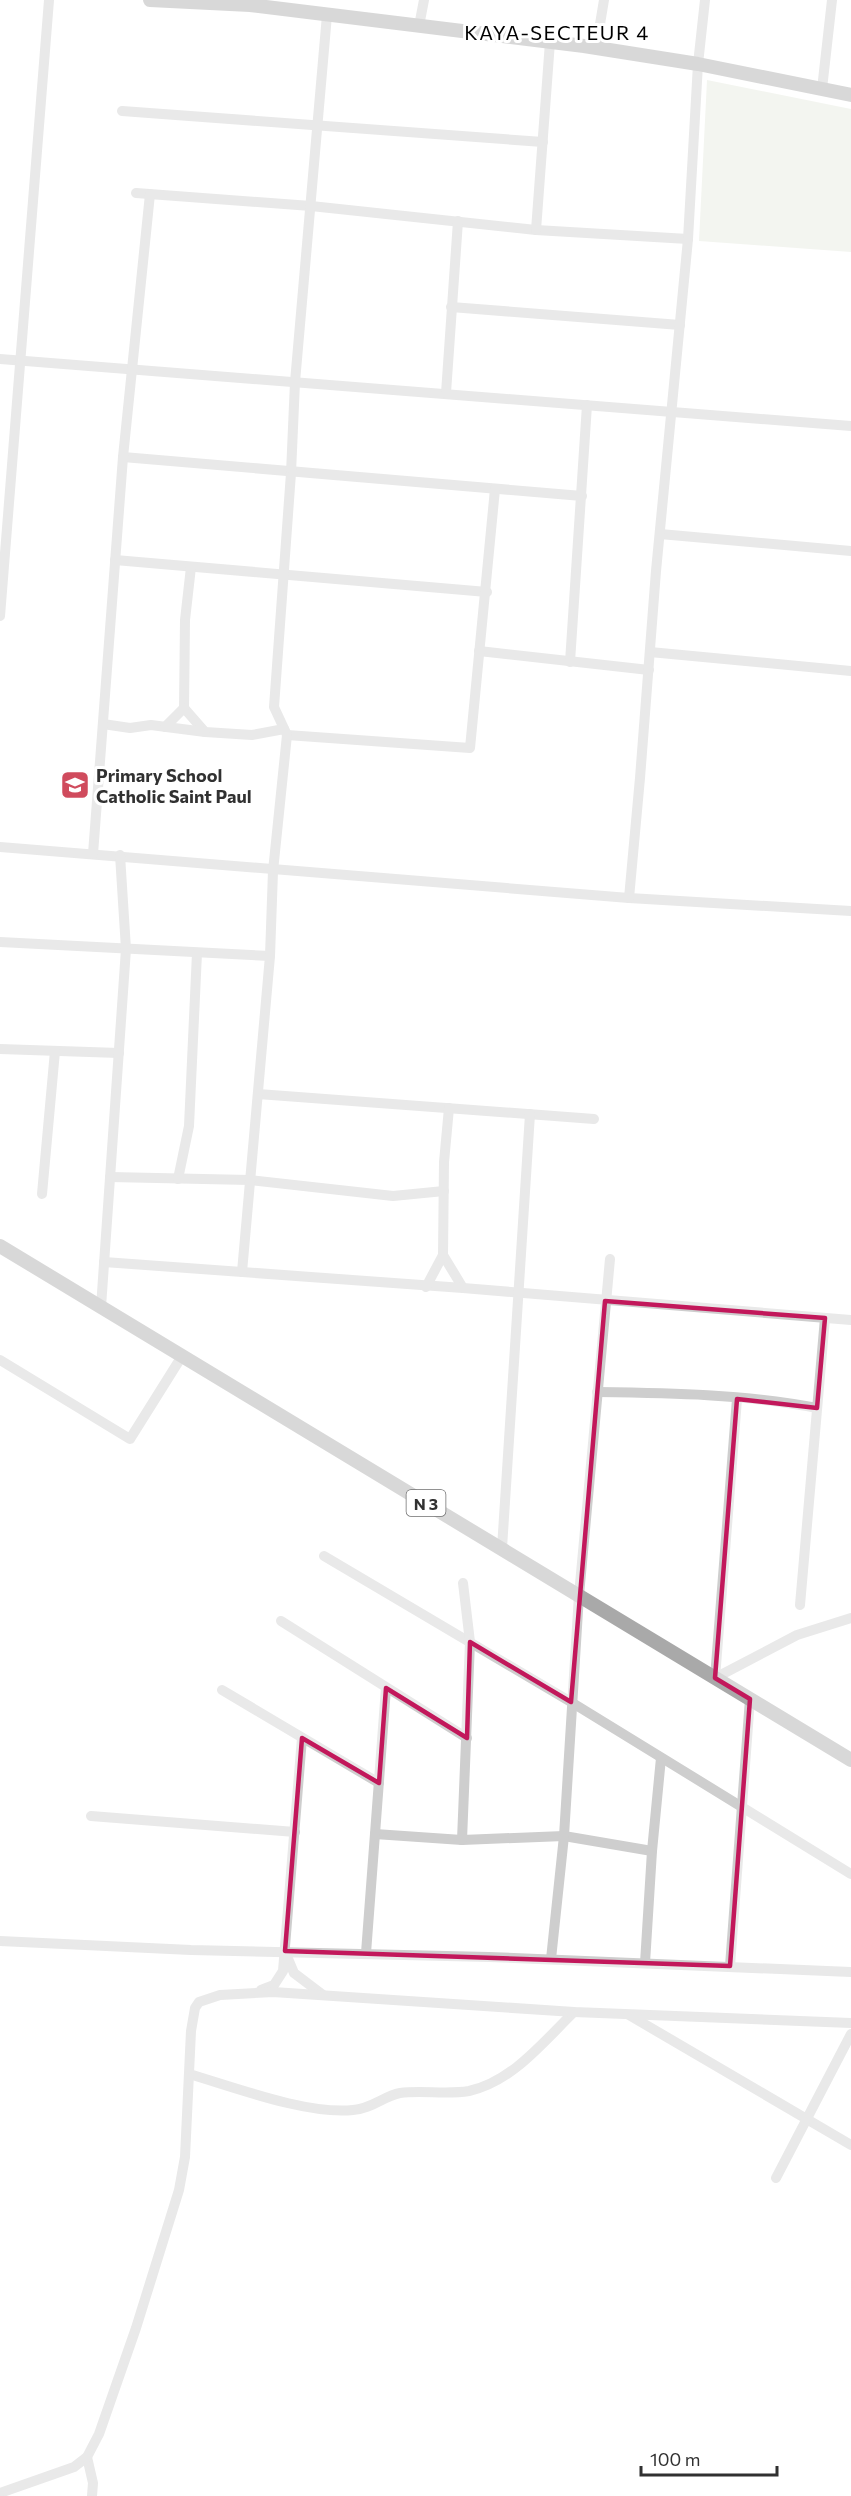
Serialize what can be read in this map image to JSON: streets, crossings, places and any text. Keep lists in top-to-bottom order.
{
  "streets": {
    "main road": ["N 3"]
  },
  "districts": ["KAYA-SECTEUR 4"],
  "places": {
    "school or university": ["Primary School Catholic Saint Paul"]
  },
  "scale_bar": "100 m"
}
